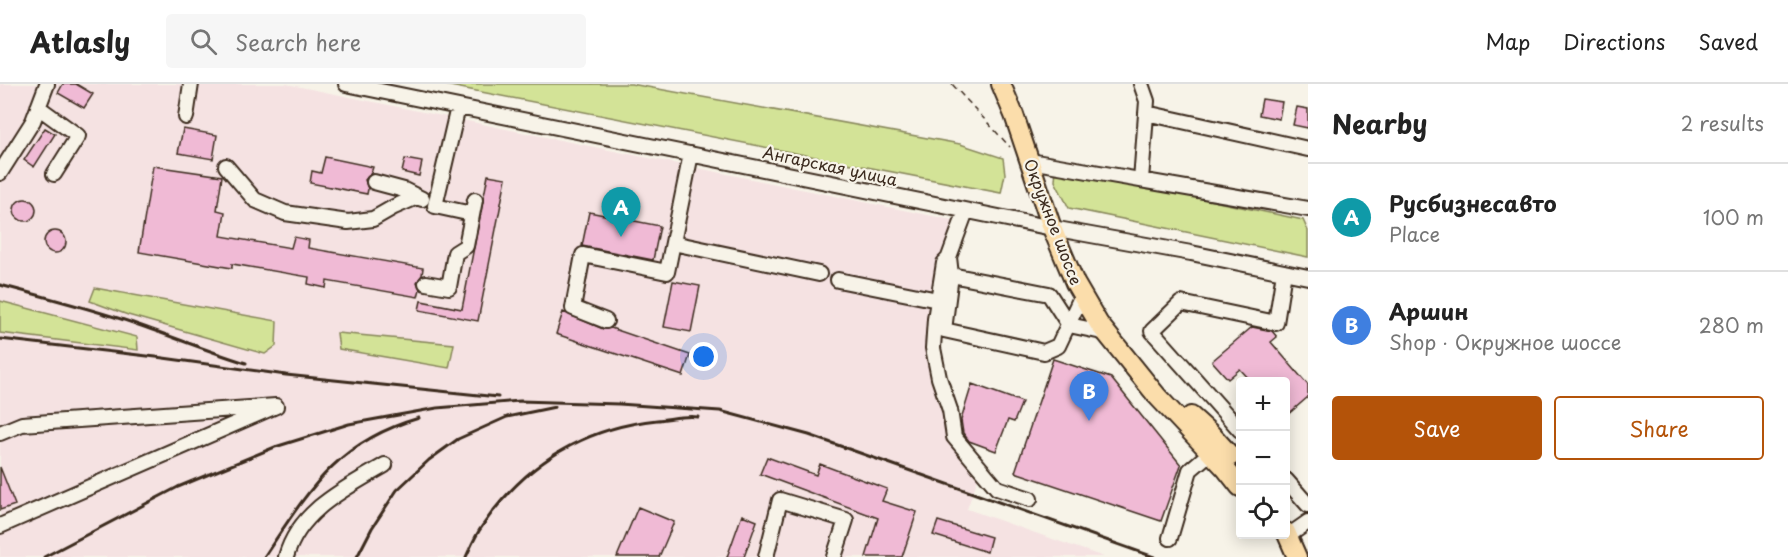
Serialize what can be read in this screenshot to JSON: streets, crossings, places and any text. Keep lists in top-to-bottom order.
{
  "streets": {
    "main road": ["Окружное шоссе"],
    "street": ["Ангарская улица"]
  },
  "crossings": [
    ["Ангарская улица", "Окружное шоссе"]
  ],
  "page": {
    "header": "Atlasly",
    "search": "Search here",
    "nav": ["Map", "Directions", "Saved"],
    "heading": ["Nearby", "2 results"],
    "list": [
      {
        "mark": "A",
        "name": "Русбизнесавто",
        "note": "Place",
        "value": "100 m"
      },
      {
        "mark": "B",
        "name": "Аршин",
        "note": "Shop · Окружное шоссе",
        "value": "280 m"
      }
    ],
    "pins": ["A", "B"],
    "map_buttons": ["+", "−"],
    "buttons": ["Save", "Share"]
  }
}
